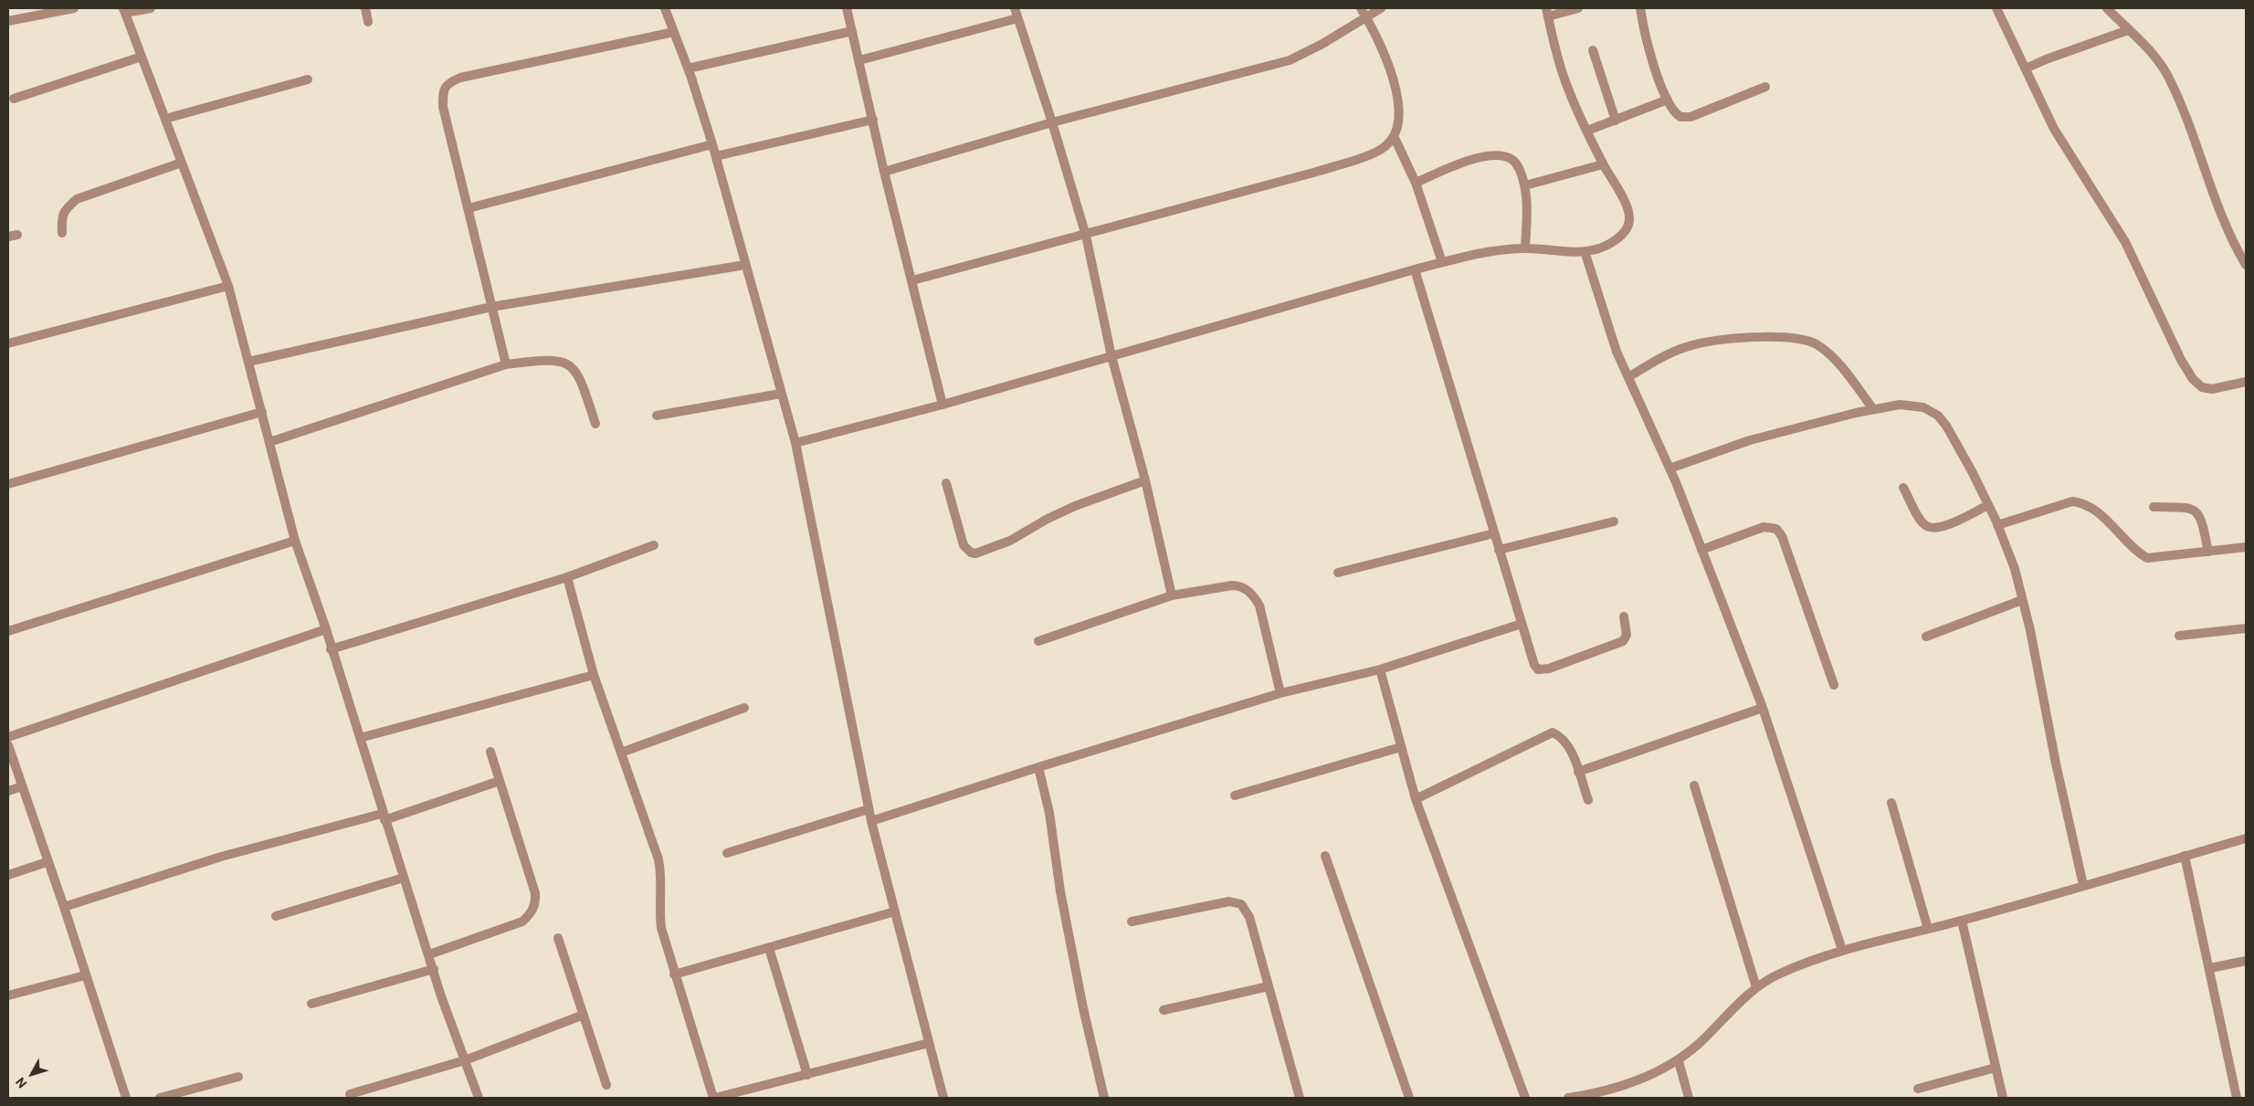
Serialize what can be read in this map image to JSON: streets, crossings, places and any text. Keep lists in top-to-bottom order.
{
  "north": "bottom left"
}
